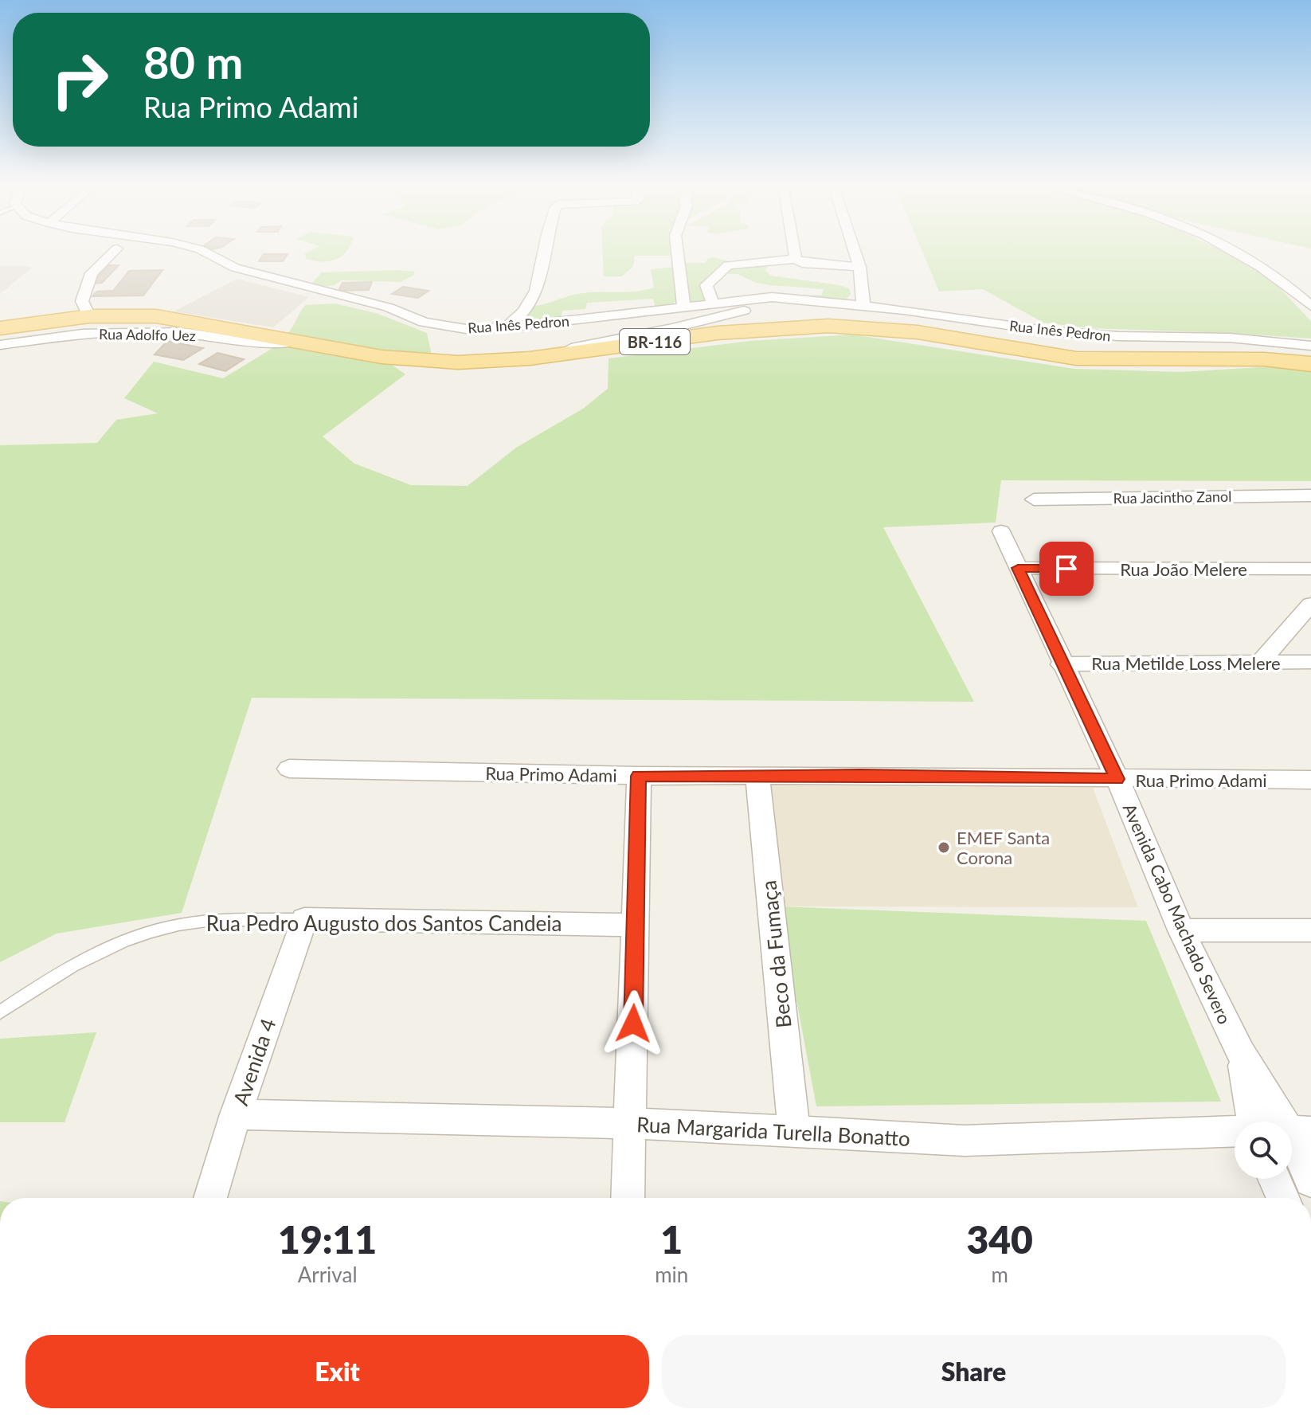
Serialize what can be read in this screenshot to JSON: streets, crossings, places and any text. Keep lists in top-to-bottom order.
{
  "streets": {
    "main road": ["BR-116"],
    "street": [
      "Rua Inês Pedron",
      "Rua Adolfo Uez",
      "Rua Jacintho Zanol",
      "Rua João Melere",
      "Rua Metilde Loss Melere",
      "Rua Primo Adami",
      "Avenida Cabo Machado Severo",
      "Rua Pedro Augusto dos Santos Candeia",
      "Beco da Fumaça",
      "Avenida 4",
      "Rua Margarida Turella Bonatto"
    ]
  },
  "crossings": [
    ["Rua Inês Pedron", "BR-116"],
    ["Rua Adolfo Uez", "BR-116"],
    ["Rua João Melere", "Avenida Cabo Machado Severo"],
    ["Rua Metilde Loss Melere", "Avenida Cabo Machado Severo"],
    ["Rua Primo Adami", "Avenida Cabo Machado Severo"],
    ["Rua Primo Adami", "Beco da Fumaça"],
    ["Rua Pedro Augusto dos Santos Candeia", "Avenida 4"],
    ["Beco da Fumaça", "Rua Margarida Turella Bonatto"],
    ["Avenida 4", "Rua Margarida Turella Bonatto"]
  ],
  "places": ["EMEF Santa Corona"],
  "page": {
    "turn": ["80 m", "Rua Primo Adami"],
    "eta": [
      "19:11",
      "Arrival",
      "1",
      "min",
      "340",
      "m"
    ],
    "buttons": ["Exit", "Share"]
  }
}
